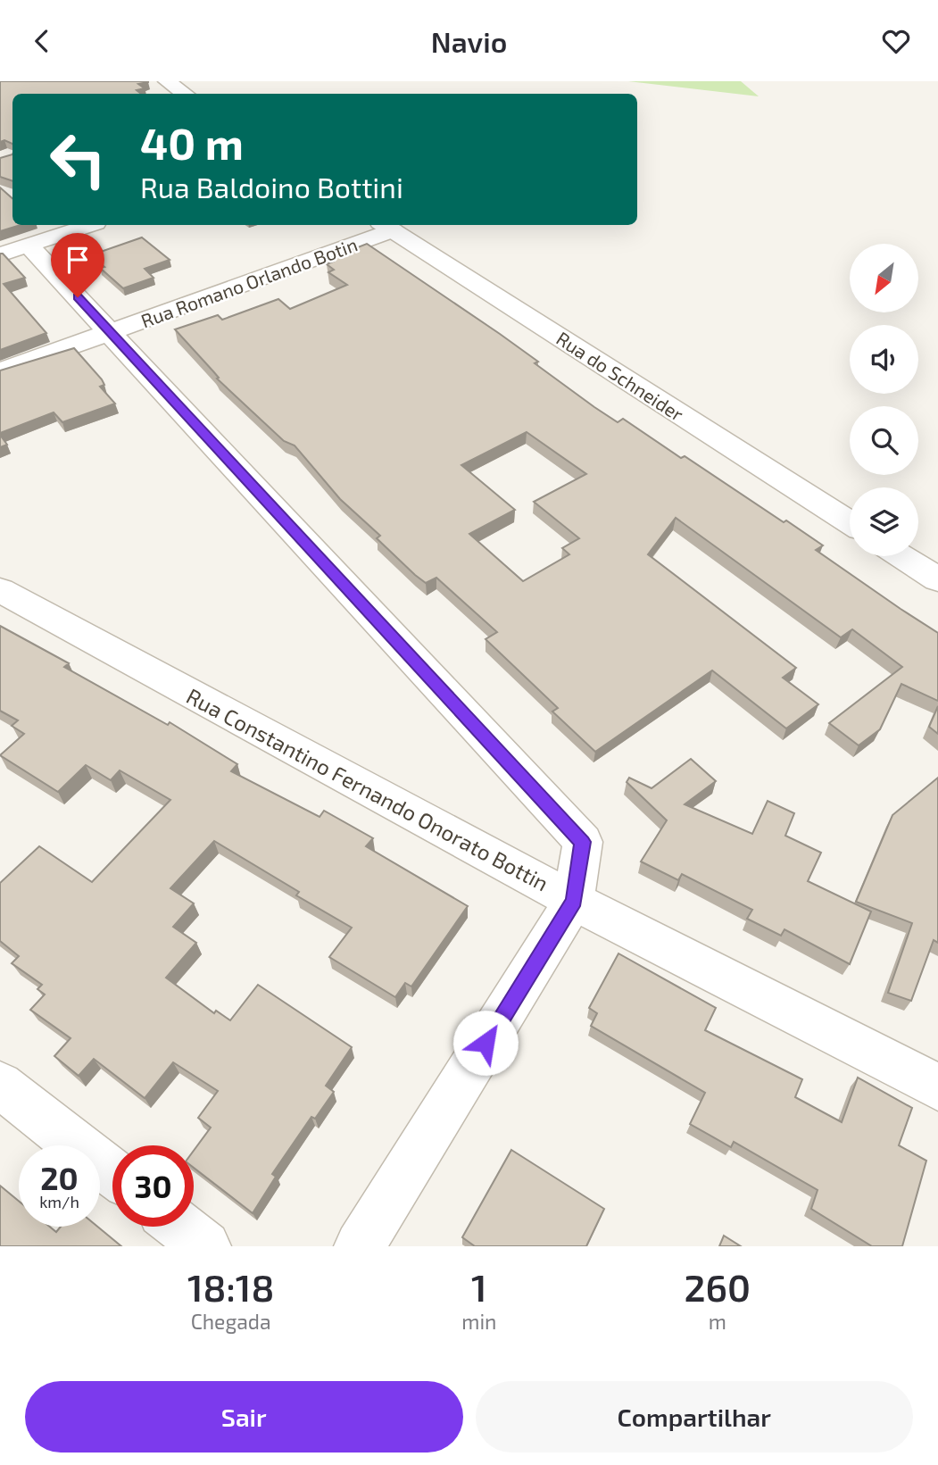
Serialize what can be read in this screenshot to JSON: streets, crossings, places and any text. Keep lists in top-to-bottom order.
{
  "streets": {
    "street": ["Rua Romano Orlando Botin", "Rua do Schneider", "Rua Constantino Fernando Onorato Bottin"]
  },
  "crossings": [
    ["Rua Romano Orlando Botin", "Rua do Schneider"]
  ],
  "north": "bottom left",
  "page": {
    "header": "Navio",
    "turn": ["40 m", "Rua Baldoino Bottini"],
    "speed": "20 km/h",
    "limit": "30",
    "eta": [
      "18:18",
      "Chegada",
      "1",
      "min",
      "260",
      "m"
    ],
    "buttons": ["Sair", "Compartilhar"]
  }
}
